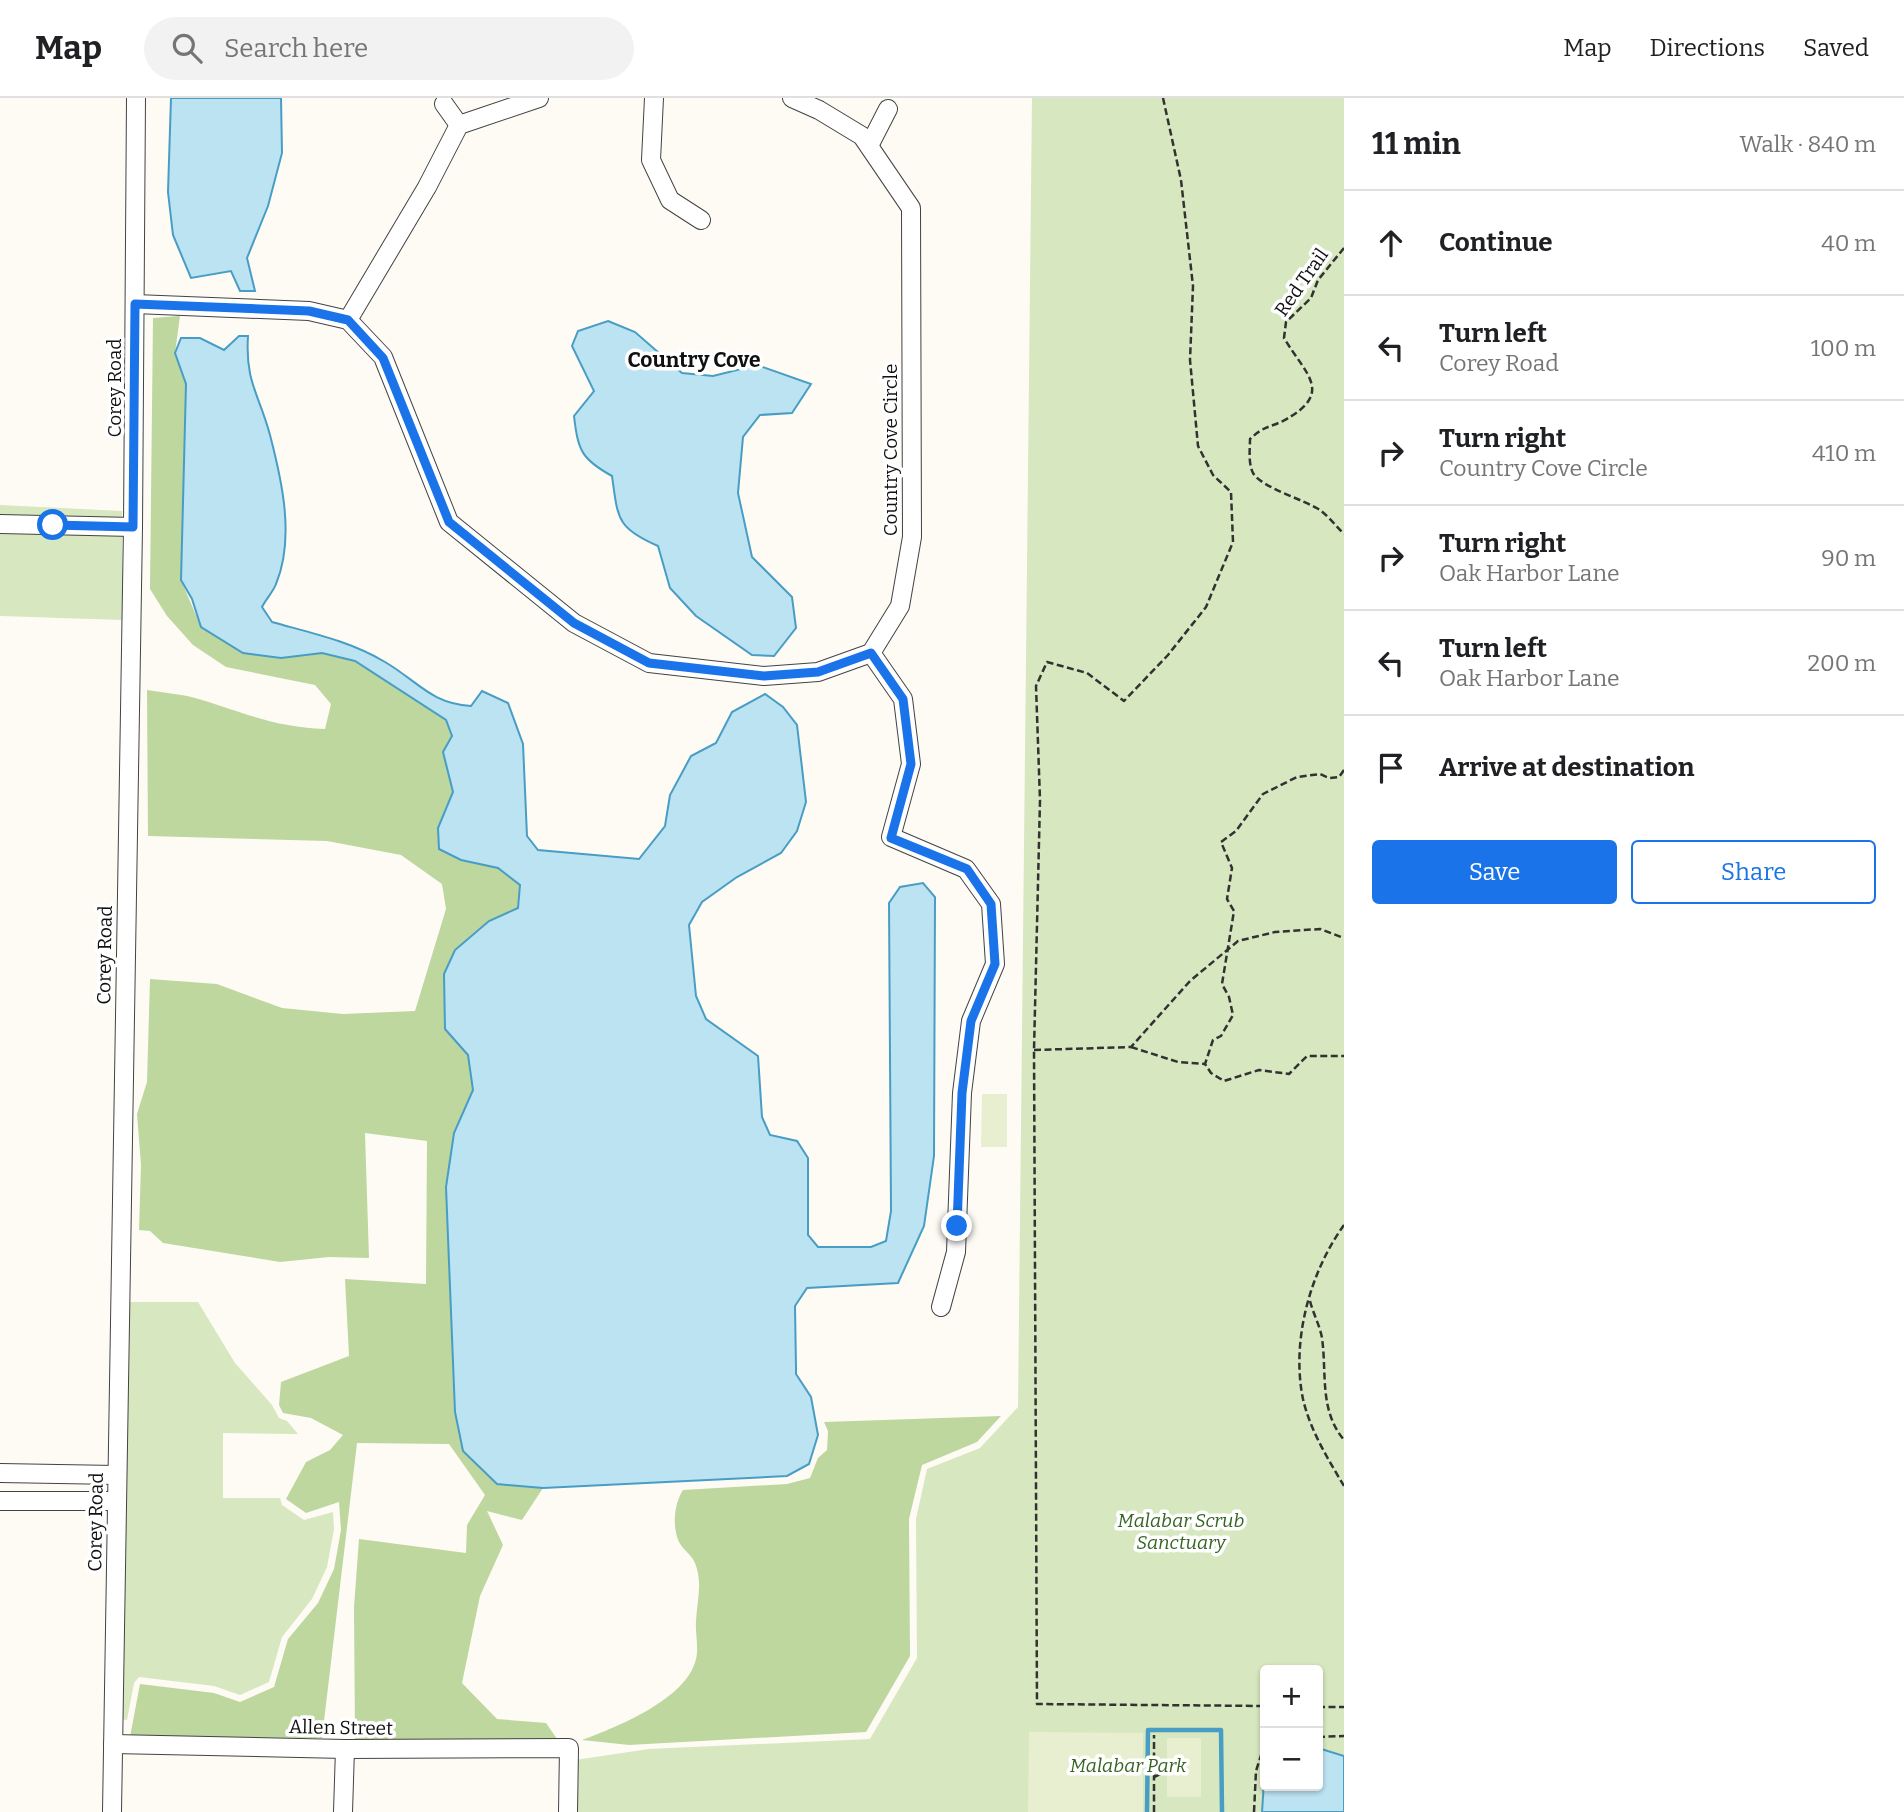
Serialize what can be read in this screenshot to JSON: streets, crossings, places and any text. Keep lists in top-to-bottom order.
{
  "streets": {
    "street": ["Corey Road", "Country Cove Circle", "Allen Street"],
    "path": ["Red Trail"]
  },
  "crossings": [
    ["Corey Road", "Allen Street"]
  ],
  "districts": ["Country Cove"],
  "parks": ["Malabar Scrub Sanctuary", "Malabar Park"],
  "page": {
    "header": "Map",
    "search": "Search here",
    "nav": ["Map", "Directions", "Saved"],
    "heading": ["11 min", "Walk · 840 m"],
    "list": [
      ["Continue", "40 m"],
      ["Turn left", "Corey Road", "100 m"],
      ["Turn right", "Country Cove Circle", "410 m"],
      ["Turn right", "Oak Harbor Lane", "90 m"],
      ["Turn left", "Oak Harbor Lane", "200 m"],
      "Arrive at destination"
    ],
    "buttons": ["Save", "Share"],
    "map_buttons": ["+", "−"]
  }
}
